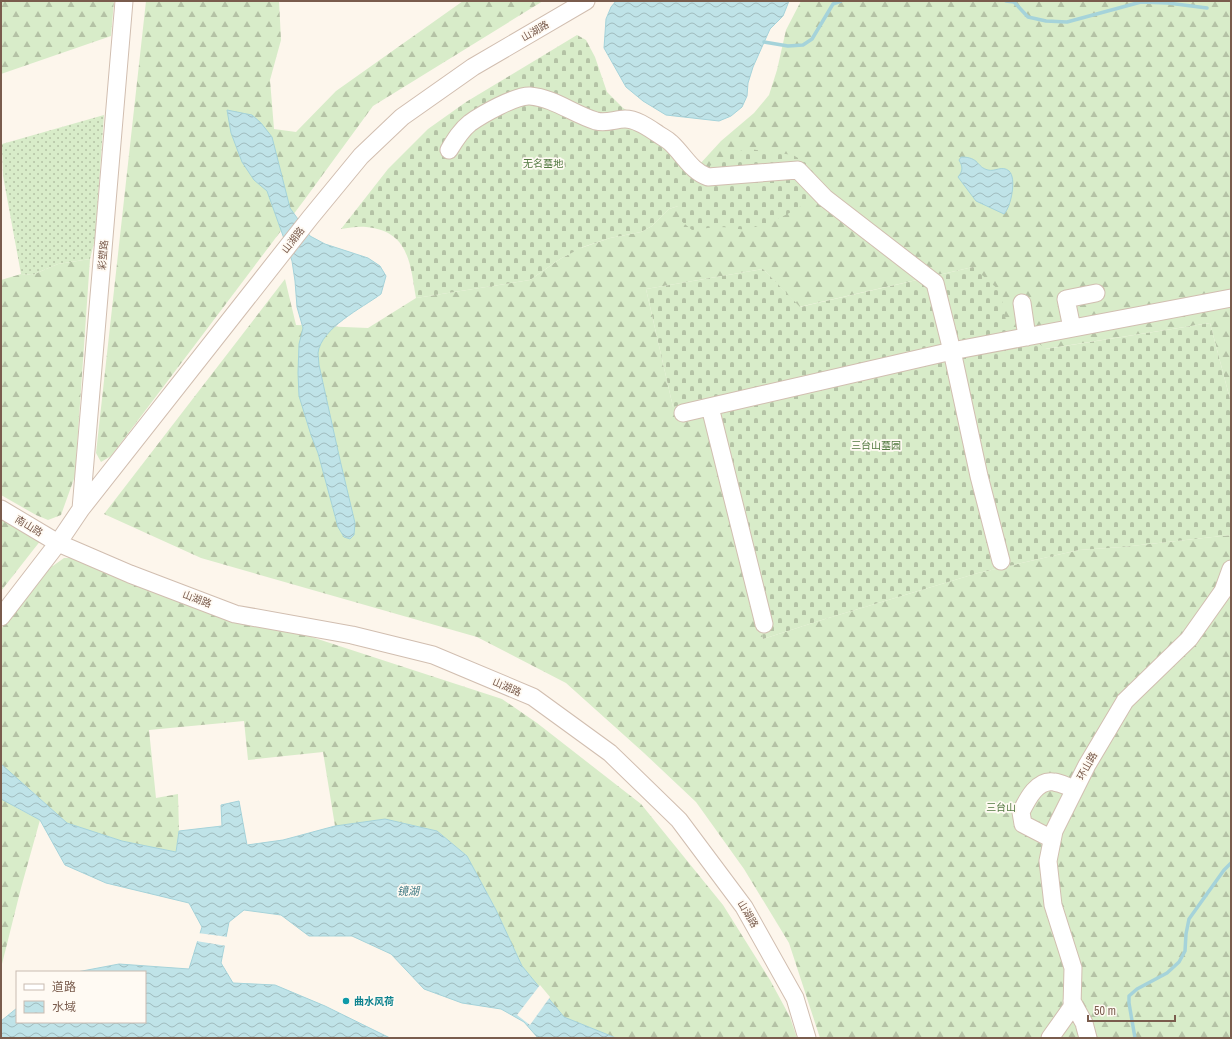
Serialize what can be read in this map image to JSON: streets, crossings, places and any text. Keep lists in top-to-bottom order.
{
  "streets": {
    "street": [
      "山湖路",
      "彩塑路",
      "南山路",
      "环山路"
    ]
  },
  "crossings": [
    ["山湖路", "彩塑路"],
    ["山湖路", "南山路"]
  ],
  "water": ["镜湖"],
  "parks": ["无名墓地", "三台山墓园", "三台山"],
  "places": ["曲水风荷"],
  "legend": ["道路", "水域"],
  "scale_bar": "50 m"
}
